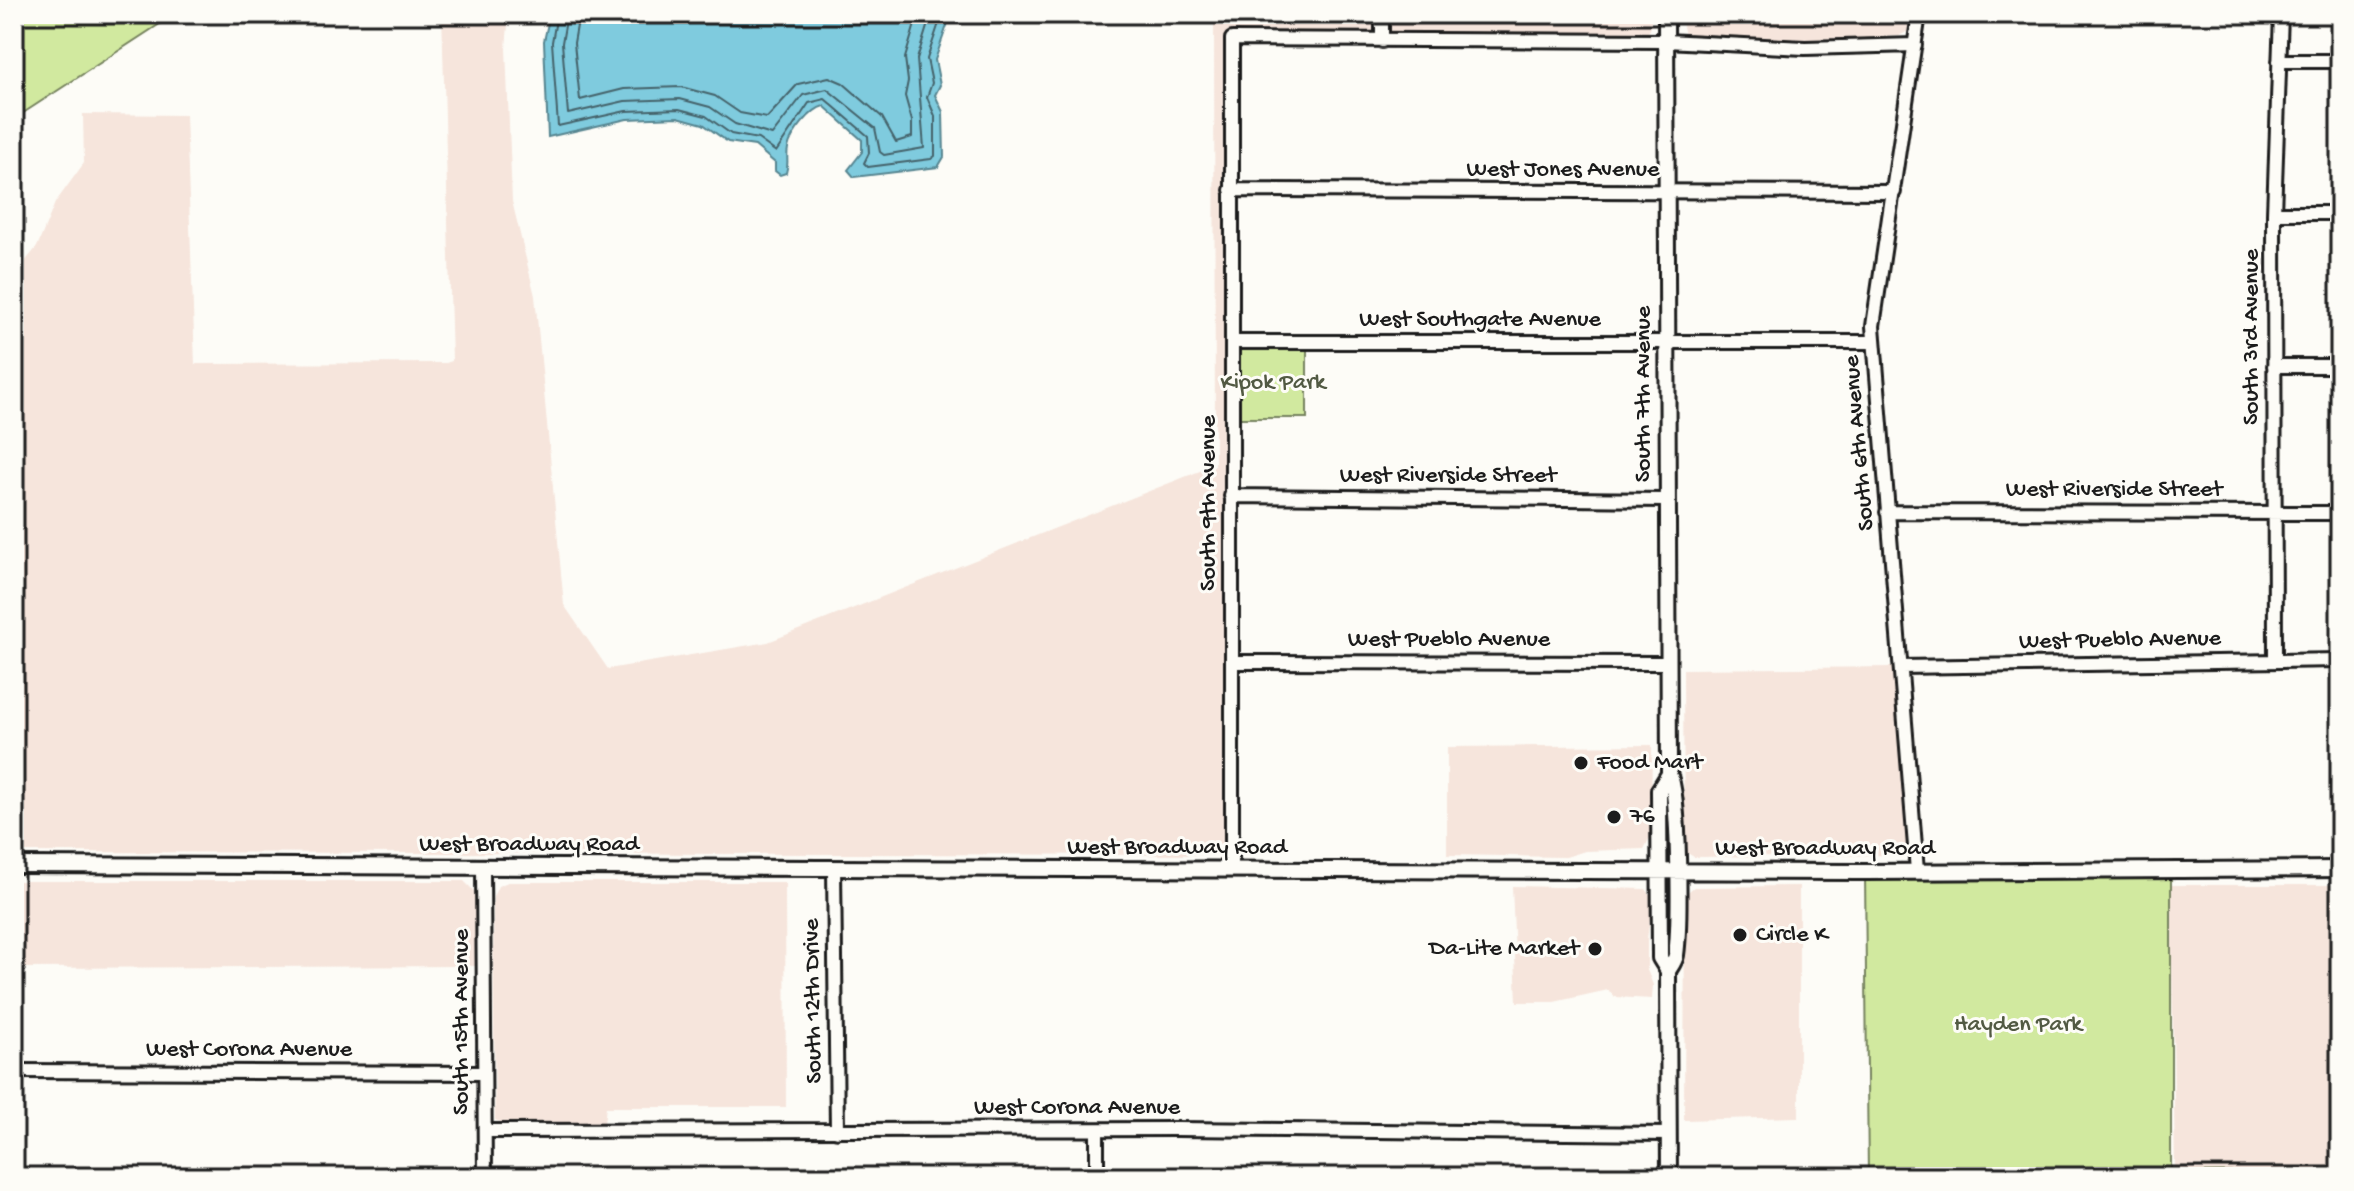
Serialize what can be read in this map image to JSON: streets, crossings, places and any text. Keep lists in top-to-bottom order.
{
  "streets": {
    "main road": ["South 7th Avenue", "West Broadway Road"],
    "street": [
      "West Jones Avenue",
      "West Southgate Avenue",
      "South 3rd Avenue",
      "South 6th Avenue",
      "West Riverside Street",
      "South 9th Avenue",
      "West Pueblo Avenue",
      "South 12th Drive",
      "South 15th Avenue",
      "West Corona Avenue"
    ]
  },
  "crossings": [
    ["West Jones Avenue", "South 7th Avenue"],
    ["West Jones Avenue", "South 6th Avenue"],
    ["West Jones Avenue", "South 9th Avenue"],
    ["West Southgate Avenue", "South 7th Avenue"],
    ["West Southgate Avenue", "South 6th Avenue"],
    ["West Southgate Avenue", "South 9th Avenue"],
    ["South 3rd Avenue", "West Riverside Street"],
    ["South 3rd Avenue", "West Pueblo Avenue"],
    ["South 7th Avenue", "West Riverside Street"],
    ["South 7th Avenue", "West Pueblo Avenue"],
    ["South 7th Avenue", "West Broadway Road"],
    ["South 7th Avenue", "West Corona Avenue"],
    ["South 6th Avenue", "West Riverside Street"],
    ["South 6th Avenue", "West Pueblo Avenue"],
    ["South 6th Avenue", "West Broadway Road"],
    ["West Riverside Street", "South 9th Avenue"],
    ["South 9th Avenue", "West Pueblo Avenue"],
    ["South 9th Avenue", "West Broadway Road"],
    ["West Broadway Road", "South 12th Drive"],
    ["West Broadway Road", "South 15th Avenue"],
    ["South 12th Drive", "West Corona Avenue"],
    ["South 15th Avenue", "West Corona Avenue"]
  ],
  "parks": ["Kipok Park", "Hayden Park"],
  "places": [
    "Food Mart",
    "76",
    "Circle K",
    "Da-Lite Market"
  ]
}
